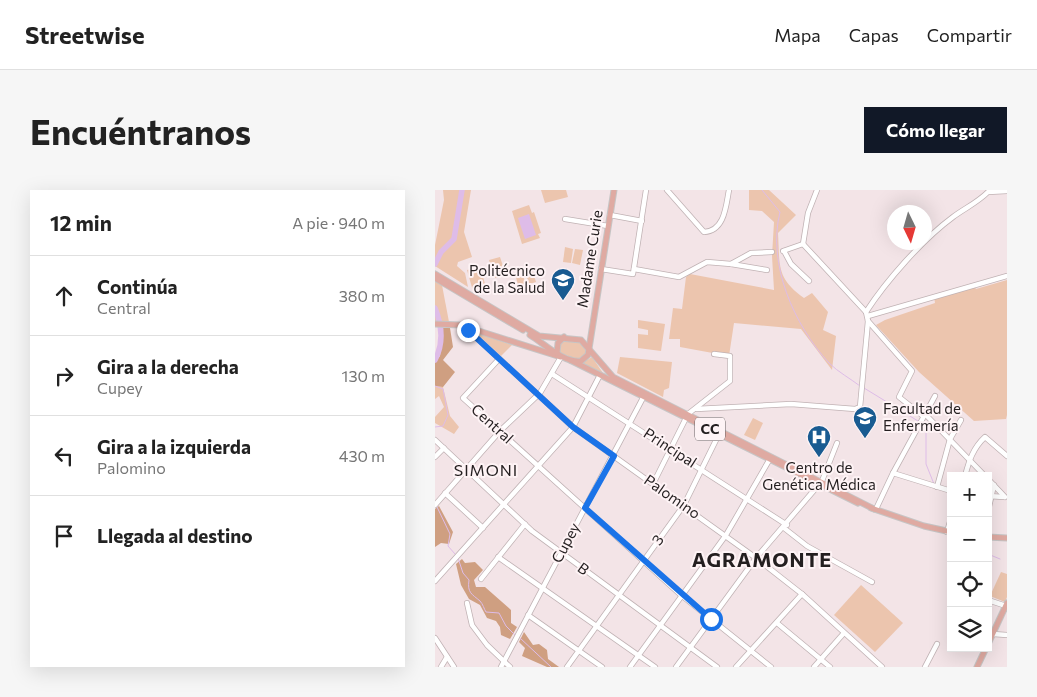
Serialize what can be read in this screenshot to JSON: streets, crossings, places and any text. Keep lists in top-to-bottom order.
{
  "streets": {
    "main road": ["Madame Curie", "CC"],
    "street": [
      "Central",
      "Principal",
      "Palomino",
      "3",
      "Cupey",
      "B"
    ]
  },
  "crossings": [
    ["Madame Curie", "CC"],
    ["Central", "Palomino"],
    ["Central", "3"],
    ["Central", "Cupey"],
    ["CC", "3"],
    ["CC", "Cupey"],
    ["Principal", "3"],
    ["Principal", "Cupey"],
    ["Palomino", "3"],
    ["Palomino", "Cupey"],
    ["3", "B"],
    ["Cupey", "B"]
  ],
  "districts": ["SIMONI", "AGRAMONTE"],
  "places": {
    "school or university": ["Politécnico de la Salud", "Facultad de Enfermería"],
    "hospital": ["Centro de Genética Médica"]
  },
  "north": "bottom",
  "page": {
    "header": "Streetwise",
    "nav": ["Mapa", "Capas", "Compartir"],
    "buttons": "Cómo llegar",
    "title": "Encuéntranos",
    "heading": ["12 min", "A pie · 940 m"],
    "list": [
      ["Continúa", "Central", "380 m"],
      ["Gira a la derecha", "Cupey", "130 m"],
      ["Gira a la izquierda", "Palomino", "430 m"],
      "Llegada al destino"
    ],
    "map_buttons": ["+", "−"]
  }
}
